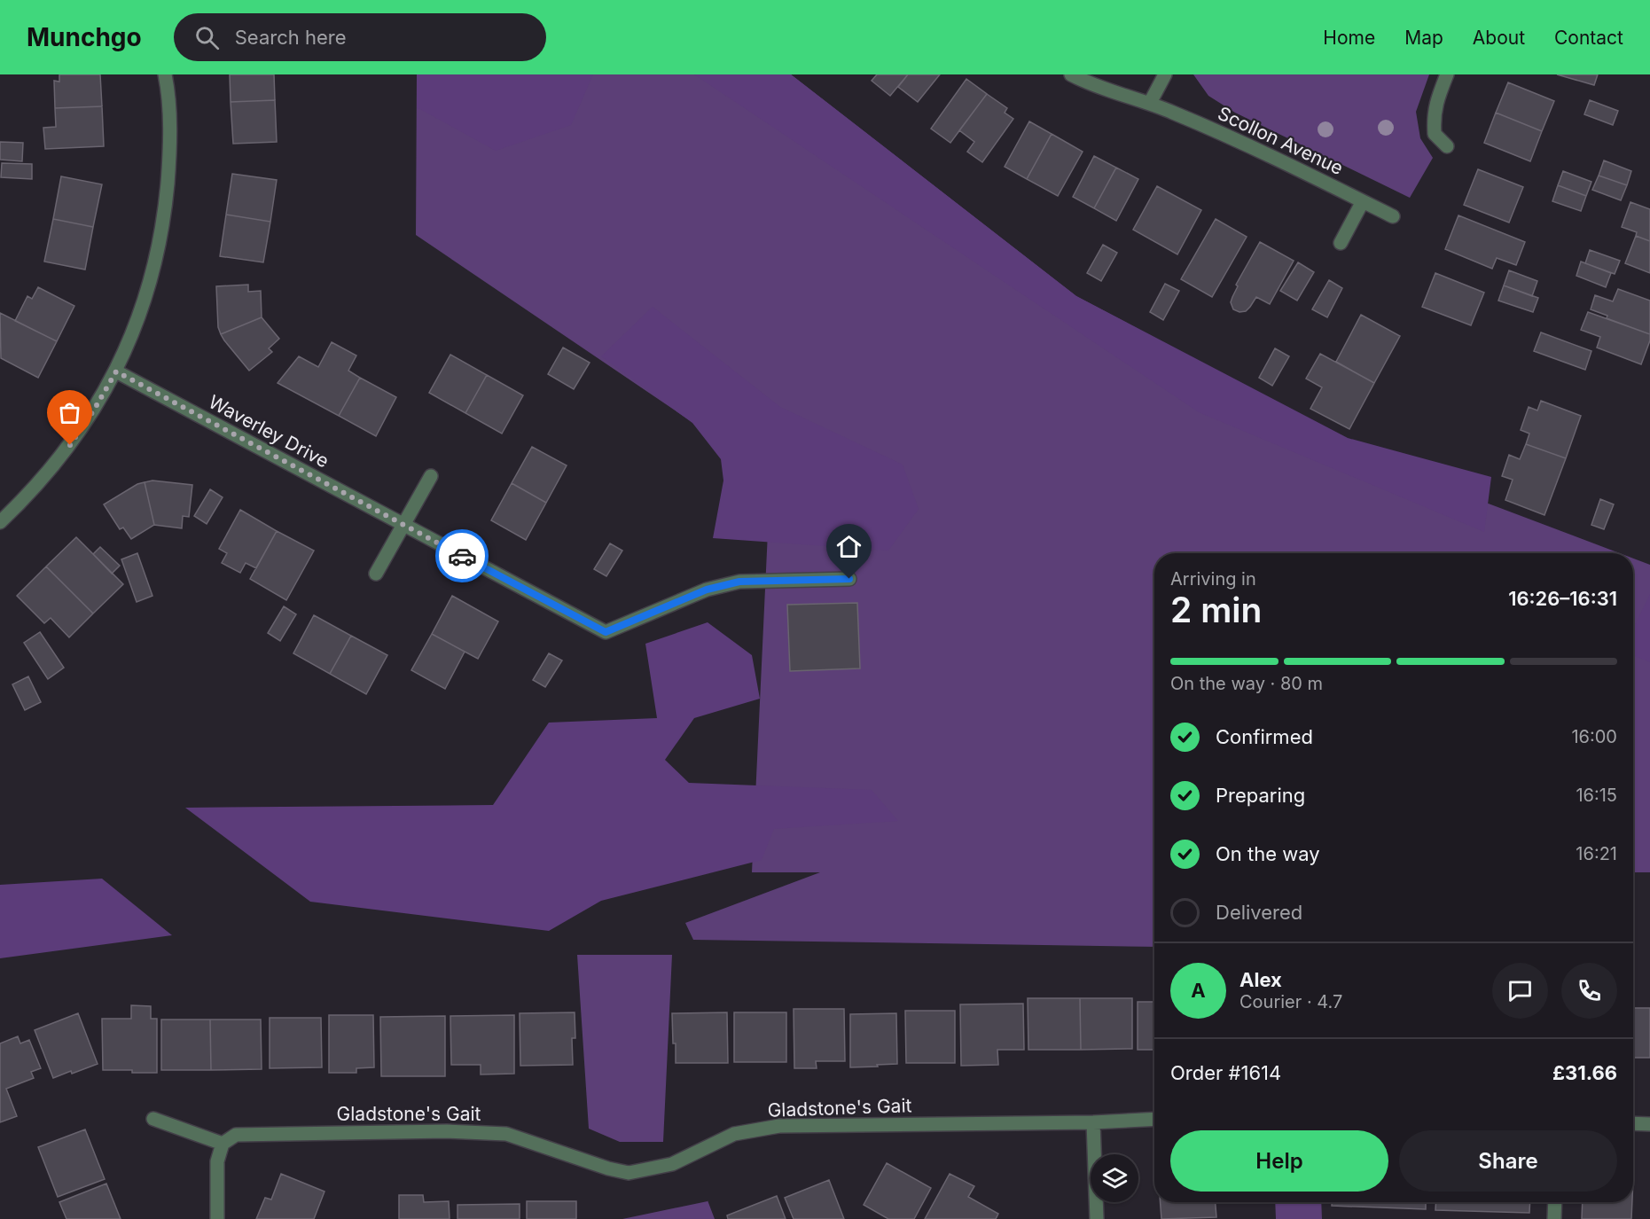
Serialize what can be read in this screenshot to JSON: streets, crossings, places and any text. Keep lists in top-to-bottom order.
{
  "streets": {
    "street": ["Scollon Avenue", "Waverley Drive", "Gladstone's Gait"]
  },
  "page": {
    "header": "Munchgo",
    "search": "Search here",
    "nav": [
      "Home",
      "Map",
      "About",
      "Contact"
    ],
    "heading": ["2 min", "Arriving in", "16:26–16:31"],
    "panel": [
      "Alex",
      "Courier · 4.7",
      "Order #1614",
      "£31.66"
    ],
    "bar": "On the way · 80 m",
    "list": [
      ["Confirmed", "16:00"],
      ["Preparing", "16:15"],
      ["On the way", "16:21"],
      "Delivered"
    ],
    "round": "A",
    "buttons": ["Help", "Share"]
  }
}
